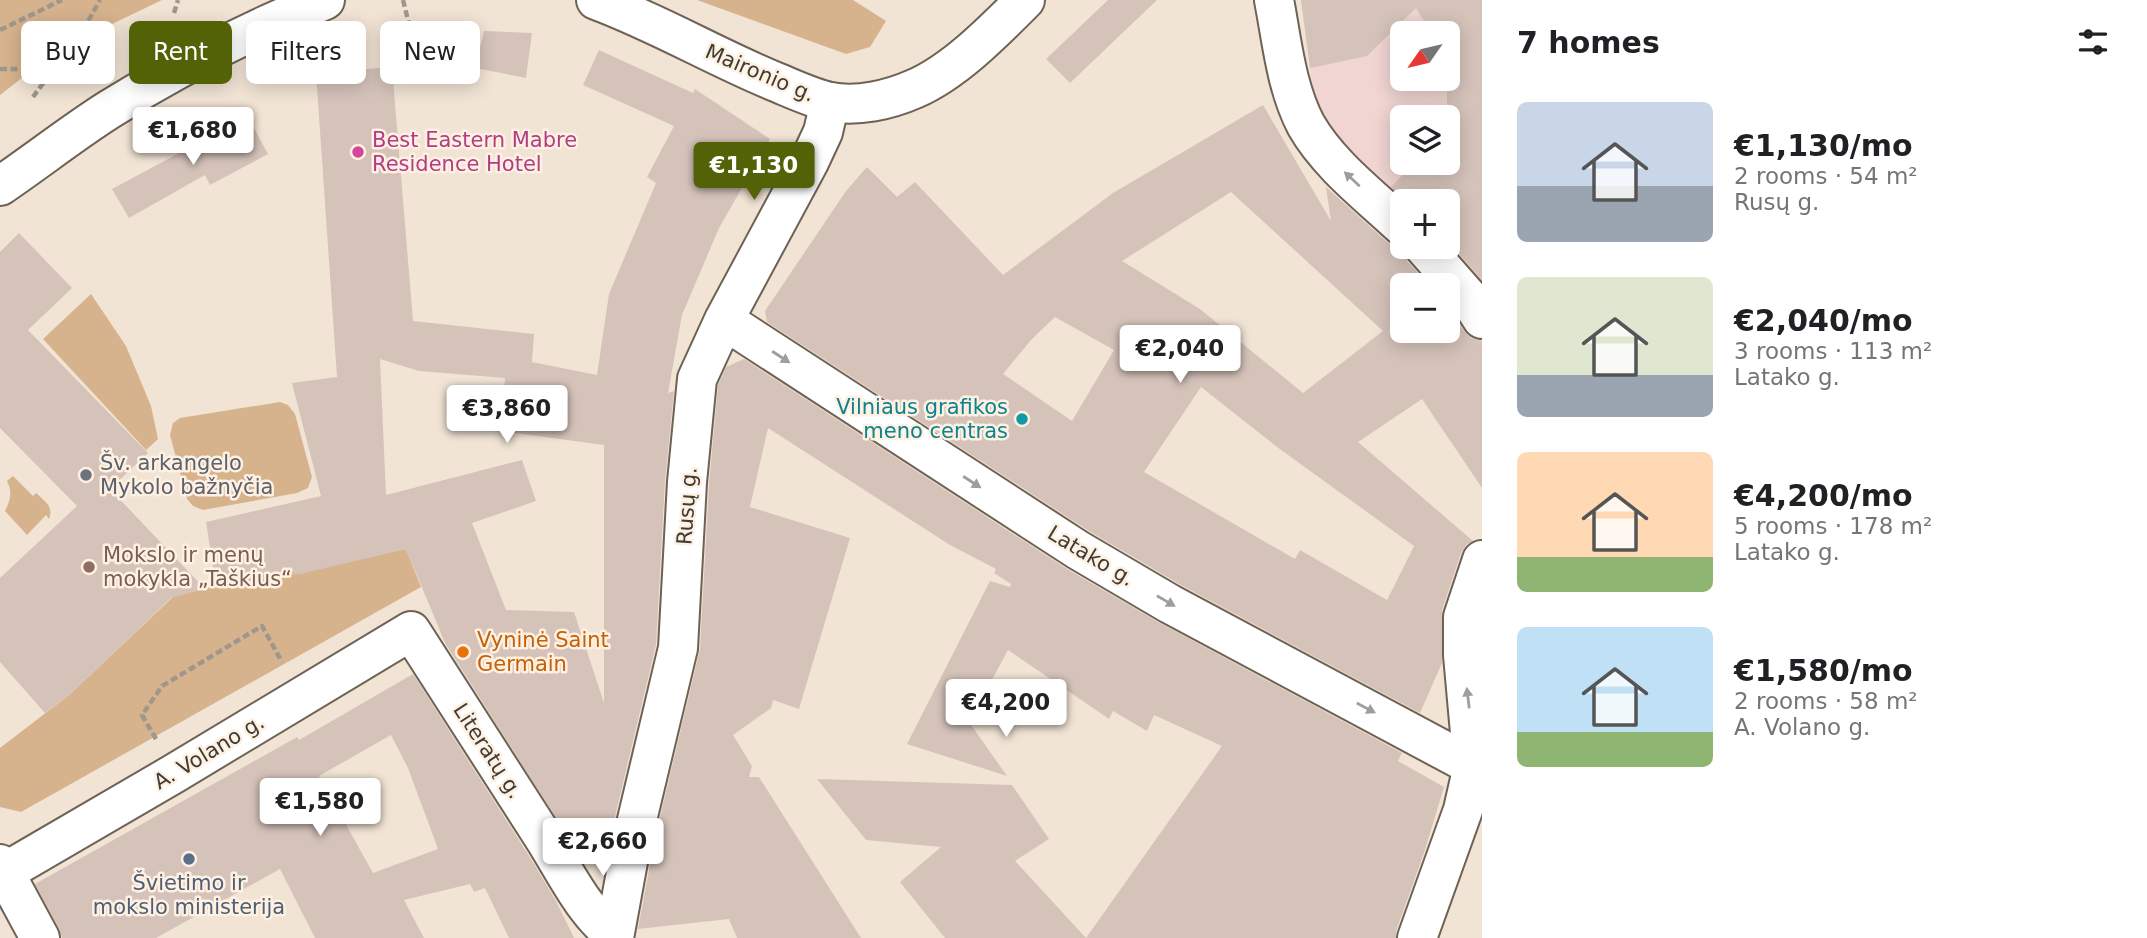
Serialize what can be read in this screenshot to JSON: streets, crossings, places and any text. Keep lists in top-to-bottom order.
{
  "streets": {
    "street": [
      "Maironio g.",
      "Rusų g.",
      "Latako g.",
      "Literatų g.",
      "A. Volano g."
    ]
  },
  "crossings": [
    ["Maironio g.", "Rusų g."],
    ["Rusų g.", "Latako g."],
    ["Rusų g.", "Literatų g."],
    ["Literatų g.", "A. Volano g."]
  ],
  "one_way": ["Latako g."],
  "places": [
    "Best Eastern Mabre Residence Hotel",
    "Vilniaus grafikos meno centras",
    "Šv. arkangelo Mykolo bažnyčia",
    "Mokslo ir menų mokykla „Taškius“",
    "Vyninė Saint Germain",
    "Švietimo ir mokslo ministerija"
  ],
  "north": "bottom left",
  "page": {
    "heading": "7 homes",
    "map_buttons": ["+", "−"],
    "chip": [
      "Buy",
      "Rent",
      "Filters",
      "New"
    ],
    "list": [
      {
        "name": "€1,130/mo",
        "note": "2 rooms · 54 m² · Rusų g."
      },
      {
        "name": "€2,040/mo",
        "note": "3 rooms · 113 m² · Latako g."
      },
      {
        "name": "€4,200/mo",
        "note": "5 rooms · 178 m² · Latako g."
      },
      {
        "name": "€1,580/mo",
        "note": "2 rooms · 58 m² · A. Volano g."
      }
    ],
    "price": [
      "€1,680",
      "€1,130",
      "€2,040",
      "€3,860",
      "€4,200",
      "€1,580",
      "€2,660"
    ]
  }
}
